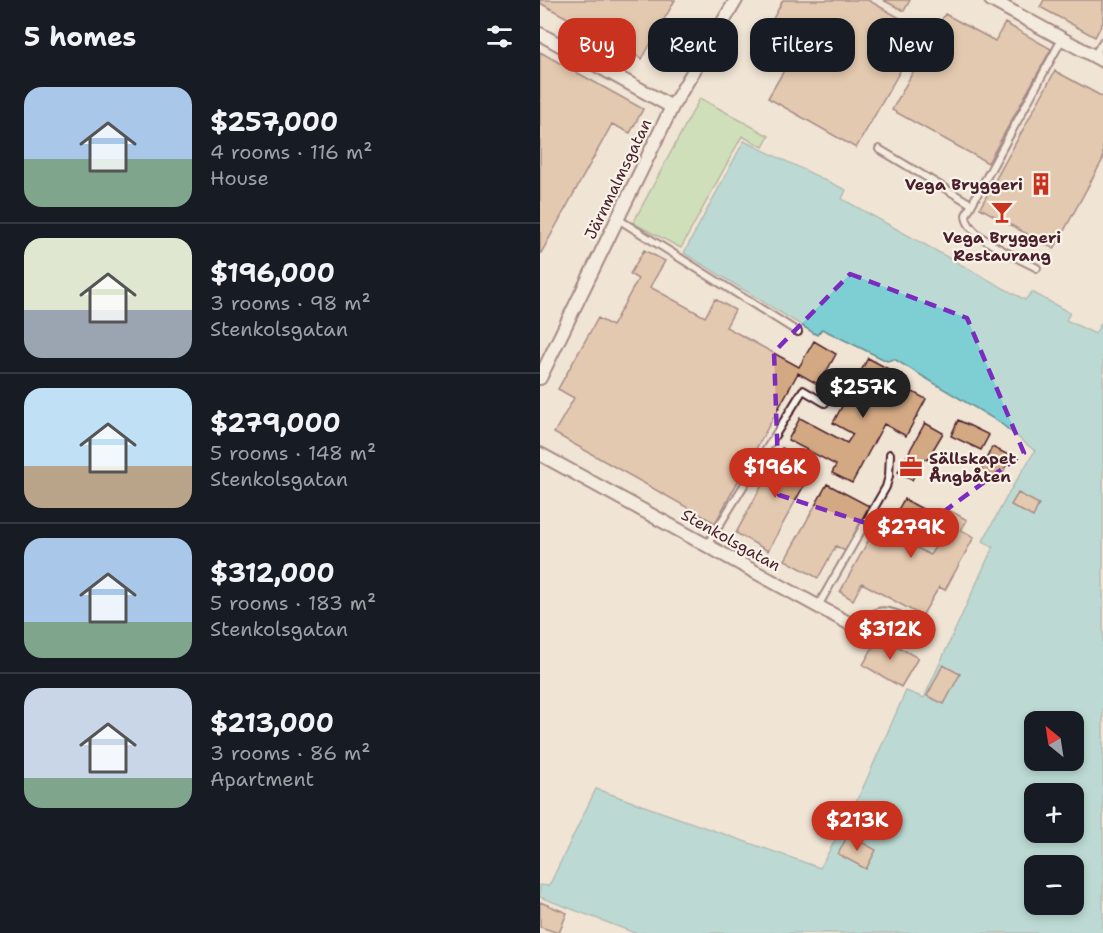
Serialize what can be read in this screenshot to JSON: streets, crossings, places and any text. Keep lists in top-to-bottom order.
{
  "streets": {
    "street": ["Järnmalmsgatan", "Stenkolsgatan"]
  },
  "places": {
    "building": ["Vega Bryggeri"],
    "bar": ["Vega Bryggeri Restaurang"],
    "office": ["Sällskapet Ångbåten"]
  },
  "north": "top left",
  "page": {
    "heading": "5 homes",
    "chip": [
      "Buy",
      "Rent",
      "Filters",
      "New"
    ],
    "list": [
      {
        "name": "$257,000",
        "note": "4 rooms · 116 m² · House"
      },
      {
        "name": "$196,000",
        "note": "3 rooms · 98 m² · Stenkolsgatan"
      },
      {
        "name": "$279,000",
        "note": "5 rooms · 148 m² · Stenkolsgatan"
      },
      {
        "name": "$312,000",
        "note": "5 rooms · 183 m² · Stenkolsgatan"
      },
      {
        "name": "$213,000",
        "note": "3 rooms · 86 m² · Apartment"
      }
    ],
    "price": [
      "$257K",
      "$196K",
      "$279K",
      "$312K",
      "$213K"
    ],
    "map_buttons": ["+", "−"]
  }
}
